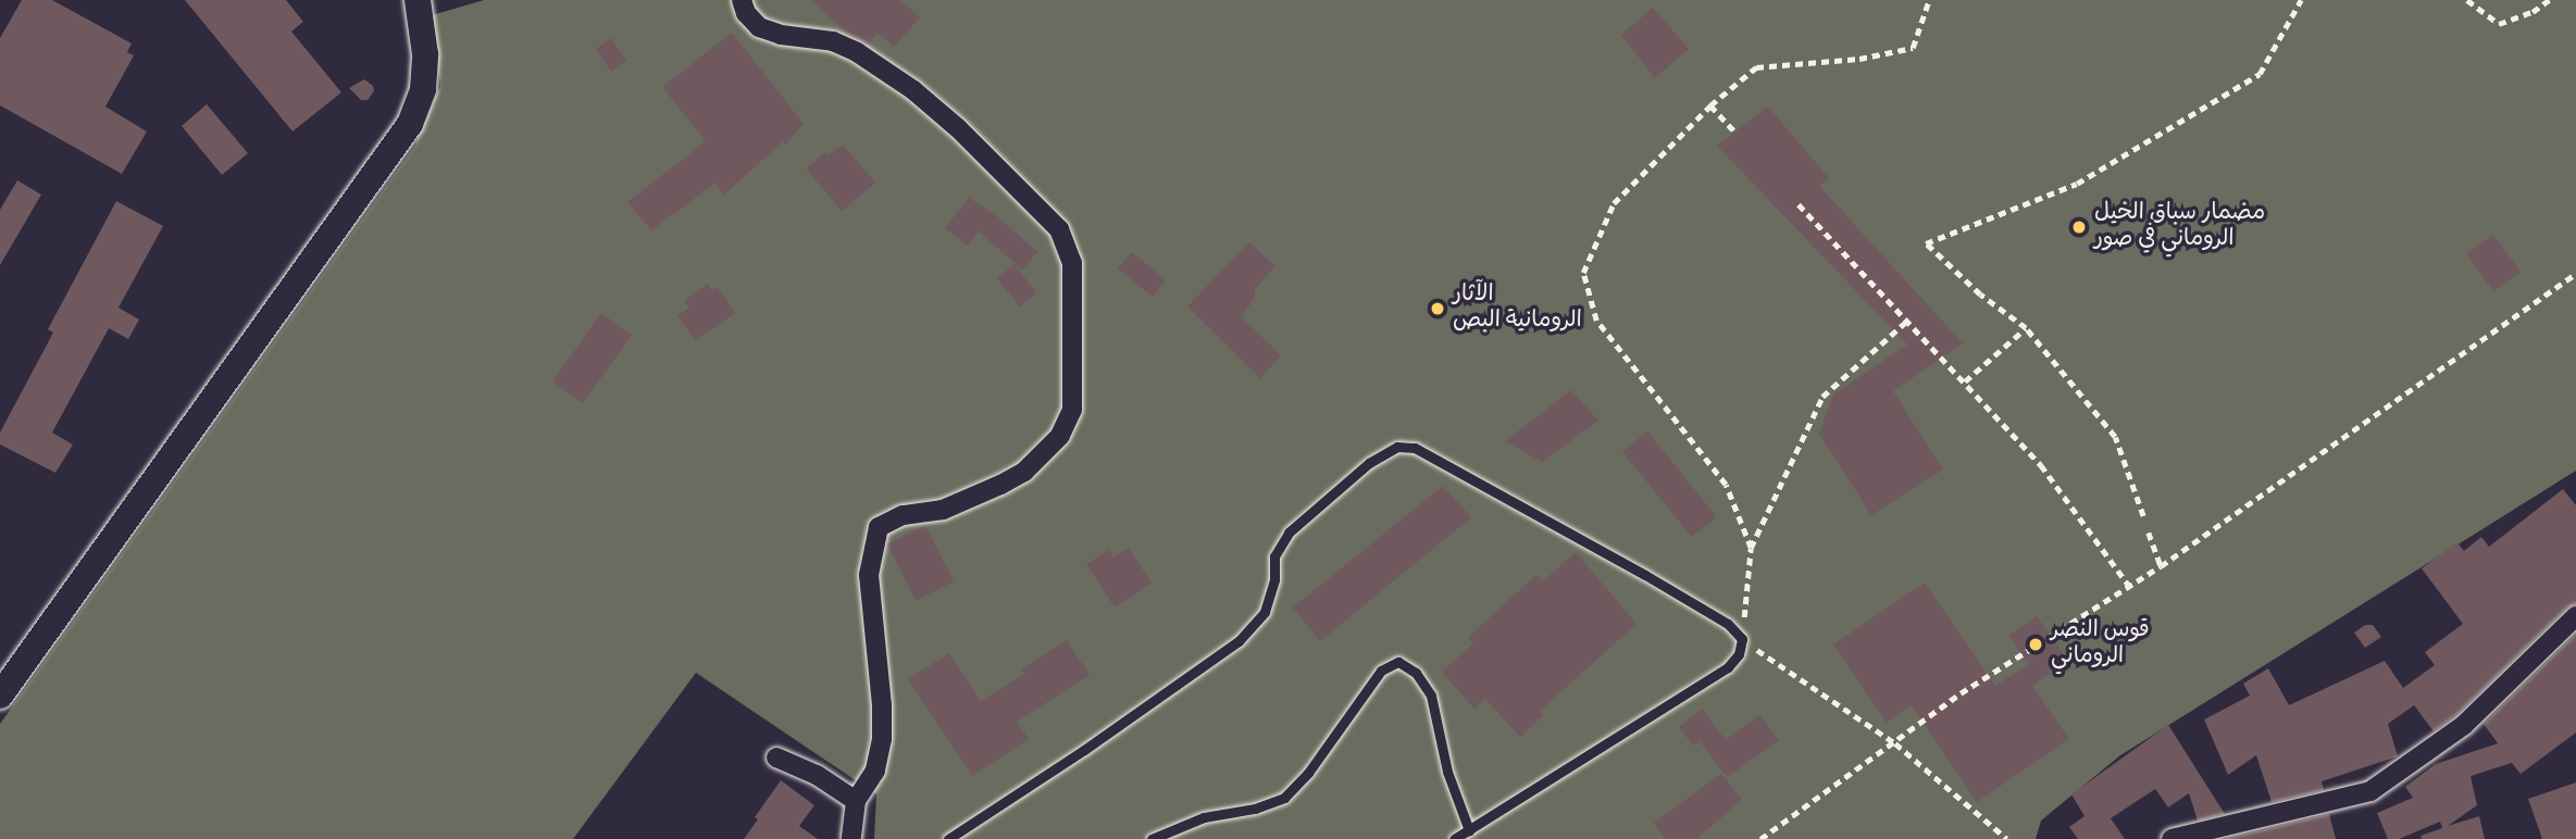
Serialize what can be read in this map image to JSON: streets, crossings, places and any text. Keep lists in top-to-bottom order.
{
  "places": ["مضمار سباق الخيل الروماني في صور", "الآثار الرومانية البص", "قوس النصر الروماني"]
}
